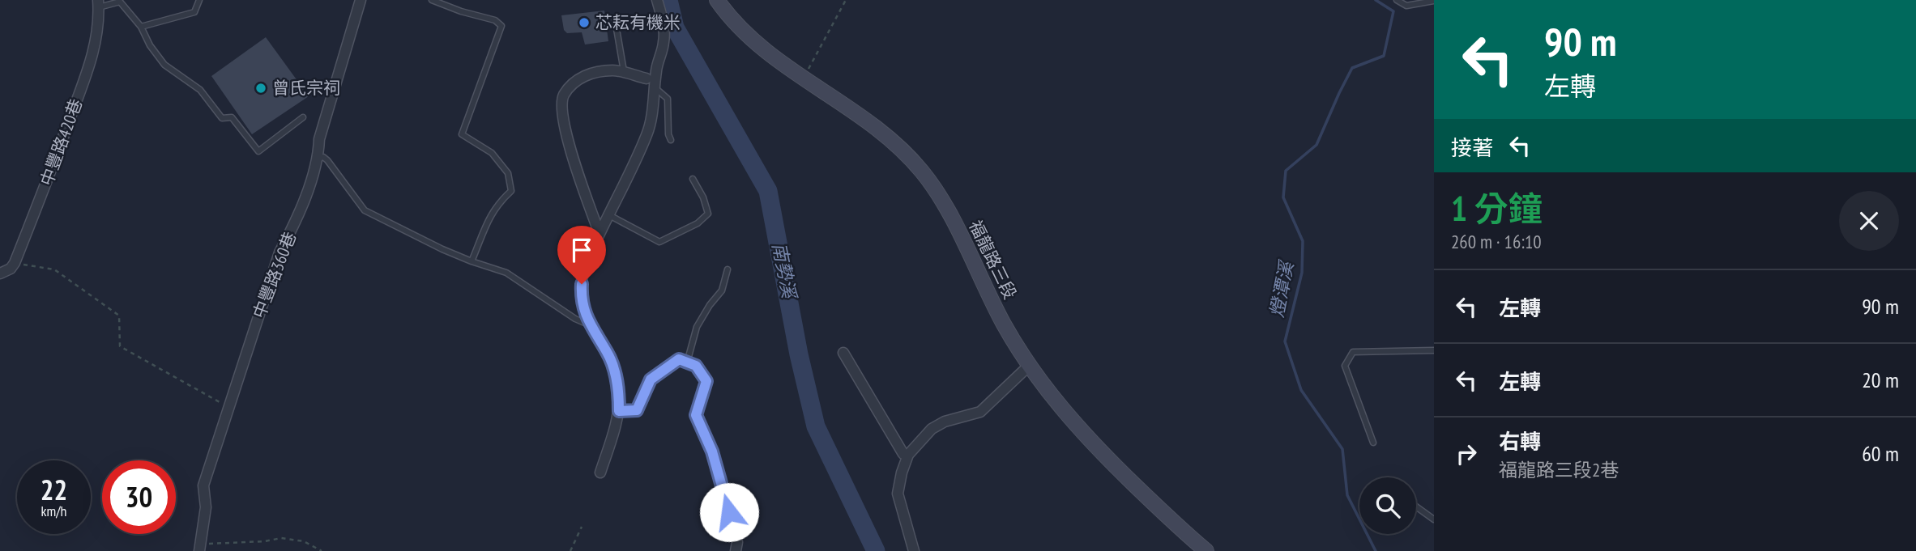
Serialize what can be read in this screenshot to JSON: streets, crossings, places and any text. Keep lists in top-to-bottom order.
{
  "streets": {
    "main road": ["福龍路三段"],
    "street": ["中豐路420巷", "中豐路360巷"]
  },
  "water": ["南勢溪", "燈潭溪"],
  "places": ["芯耘有機米", "曾氏宗祠"],
  "page": {
    "turn": ["90 m", "左轉"],
    "then": "接著",
    "heading": ["1 分鐘", "260 m · 16:10"],
    "list": [
      {
        "name": "左轉",
        "value": "90 m"
      },
      {
        "name": "左轉",
        "value": "20 m"
      },
      {
        "name": "右轉",
        "note": "福龍路三段2巷",
        "value": "60 m"
      }
    ],
    "speed": "22 km/h",
    "limit": "30"
  }
}
